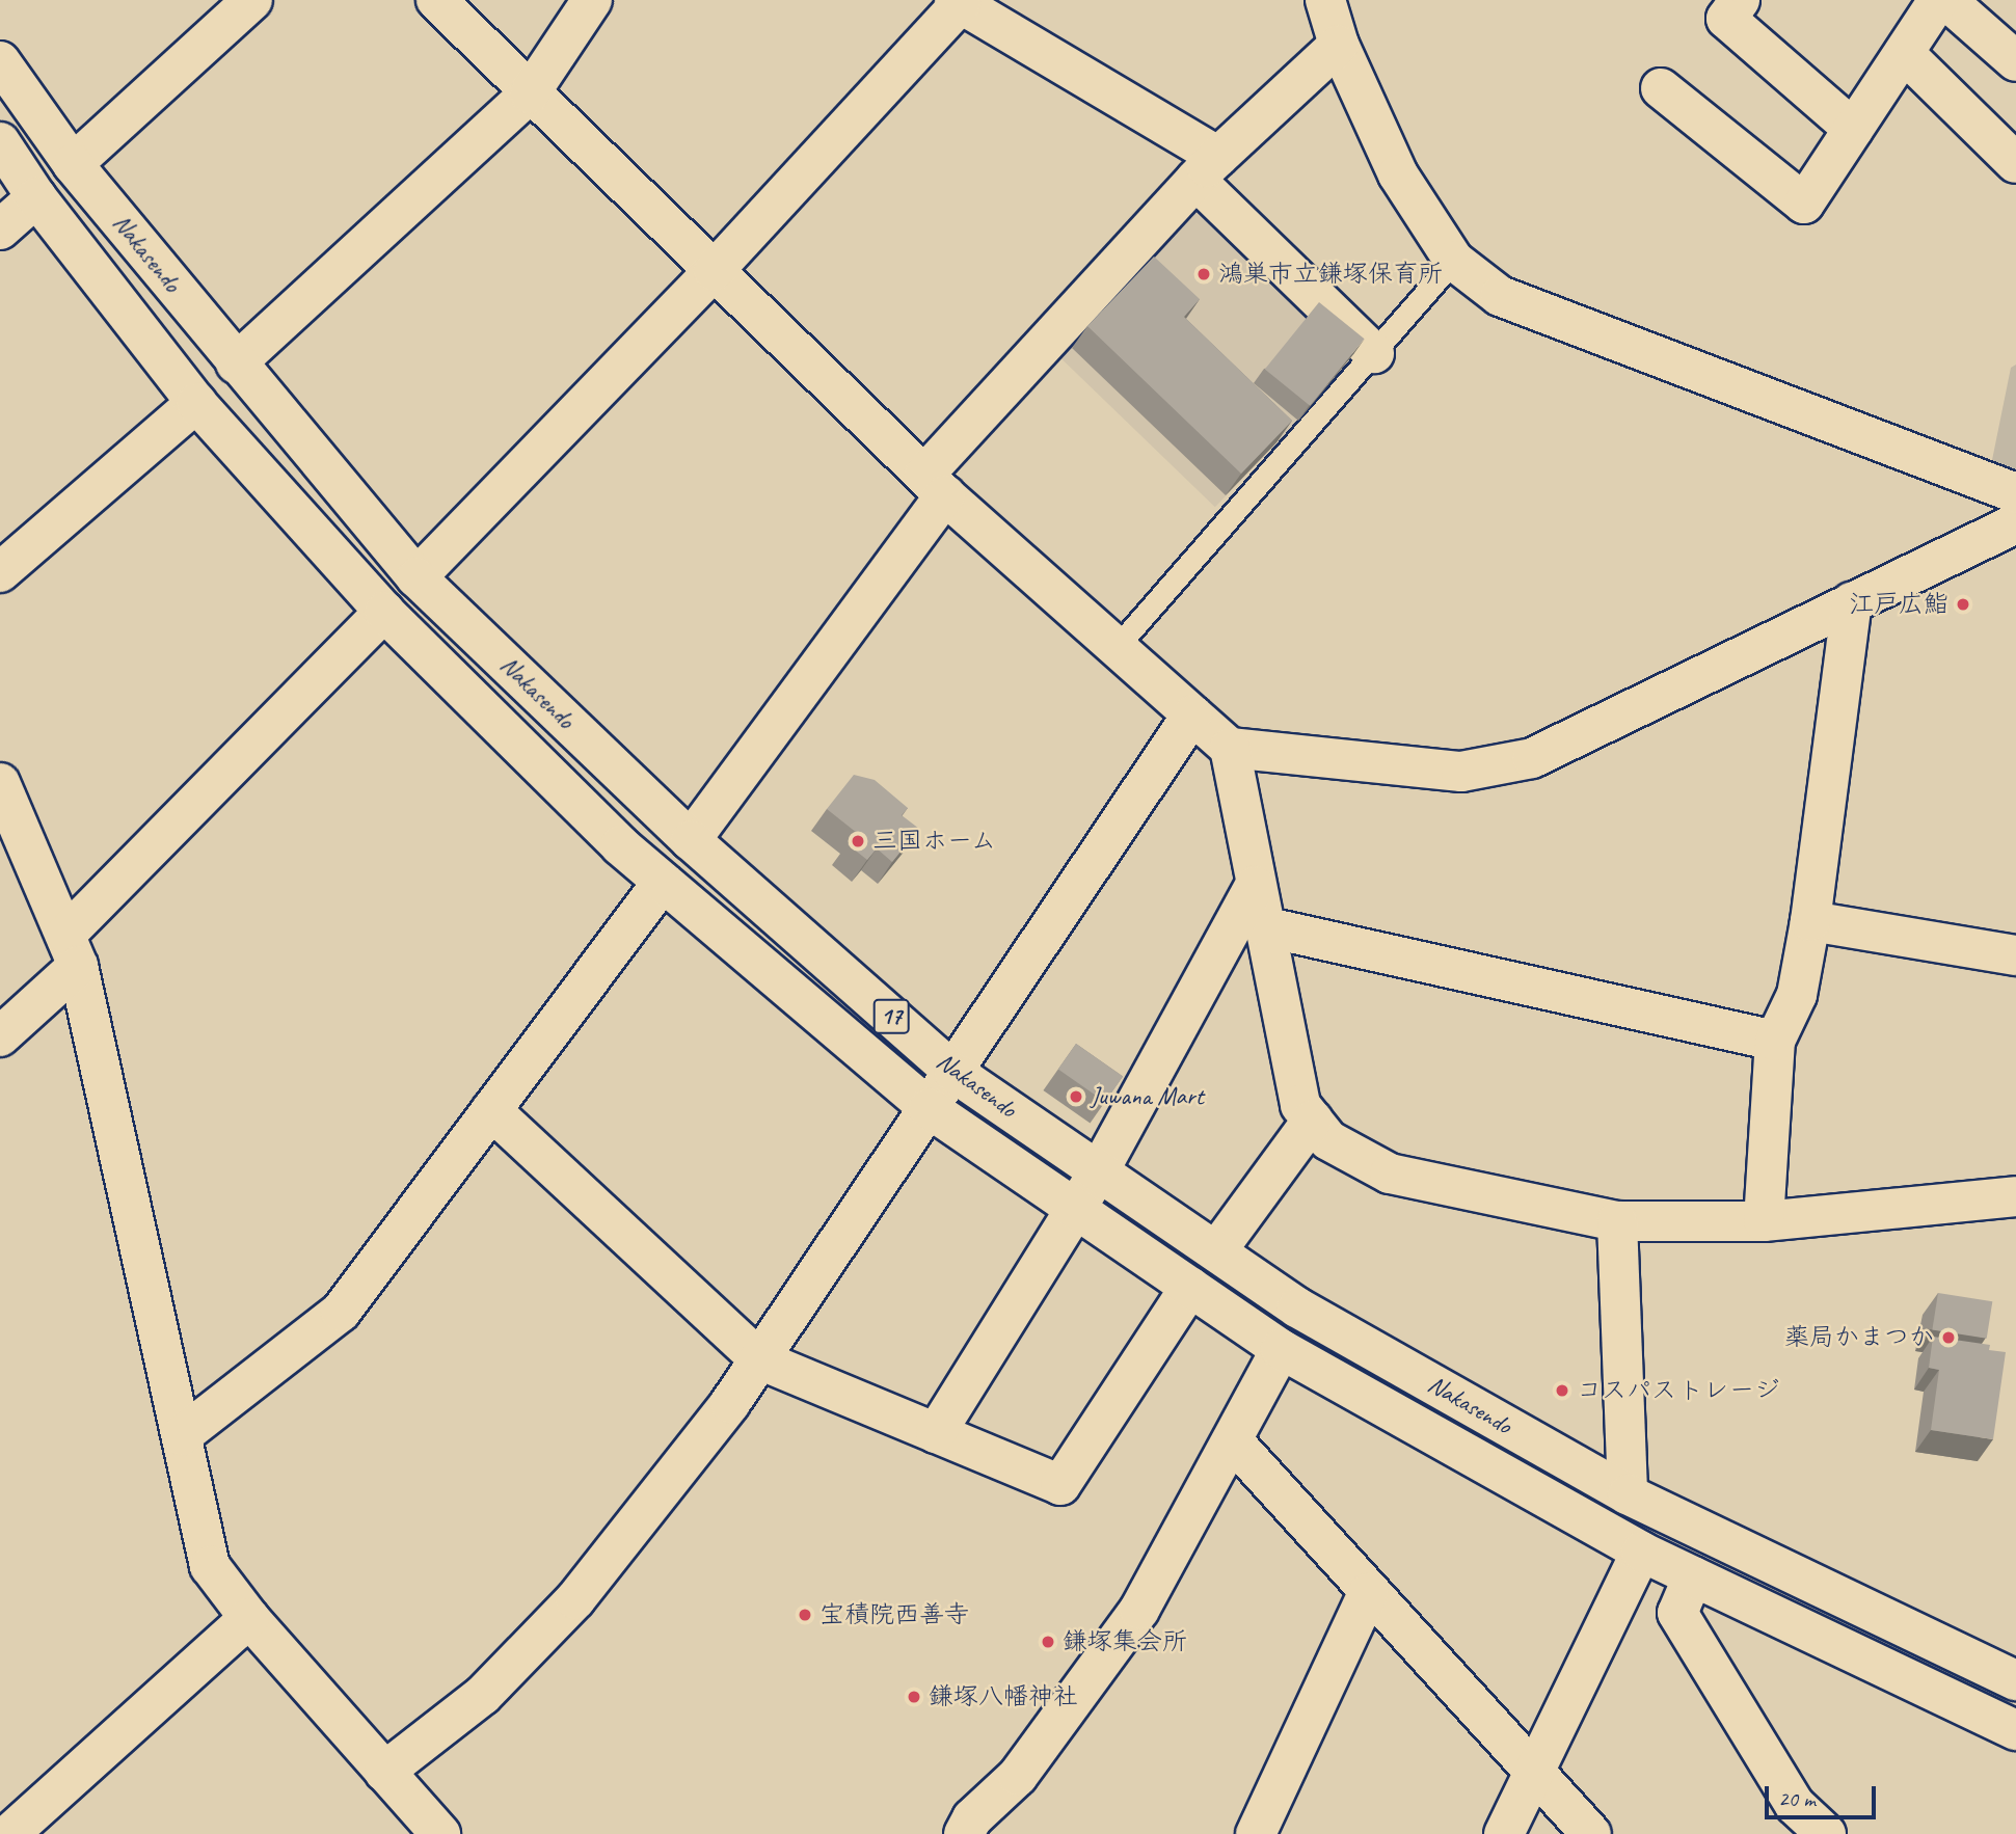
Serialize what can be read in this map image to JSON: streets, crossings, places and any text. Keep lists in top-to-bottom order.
{
  "streets": {
    "main road": ["Nakasendo", "17"]
  },
  "places": [
    "鴻巣市立鎌塚保育所",
    "江戸広鮨",
    "三国ホーム",
    "Juwana Mart",
    "薬局かまつか",
    "コスパストレージ",
    "宝積院西善寺",
    "鎌塚集会所",
    "鎌塚八幡神社"
  ],
  "scale_bar": "20 m"
}
